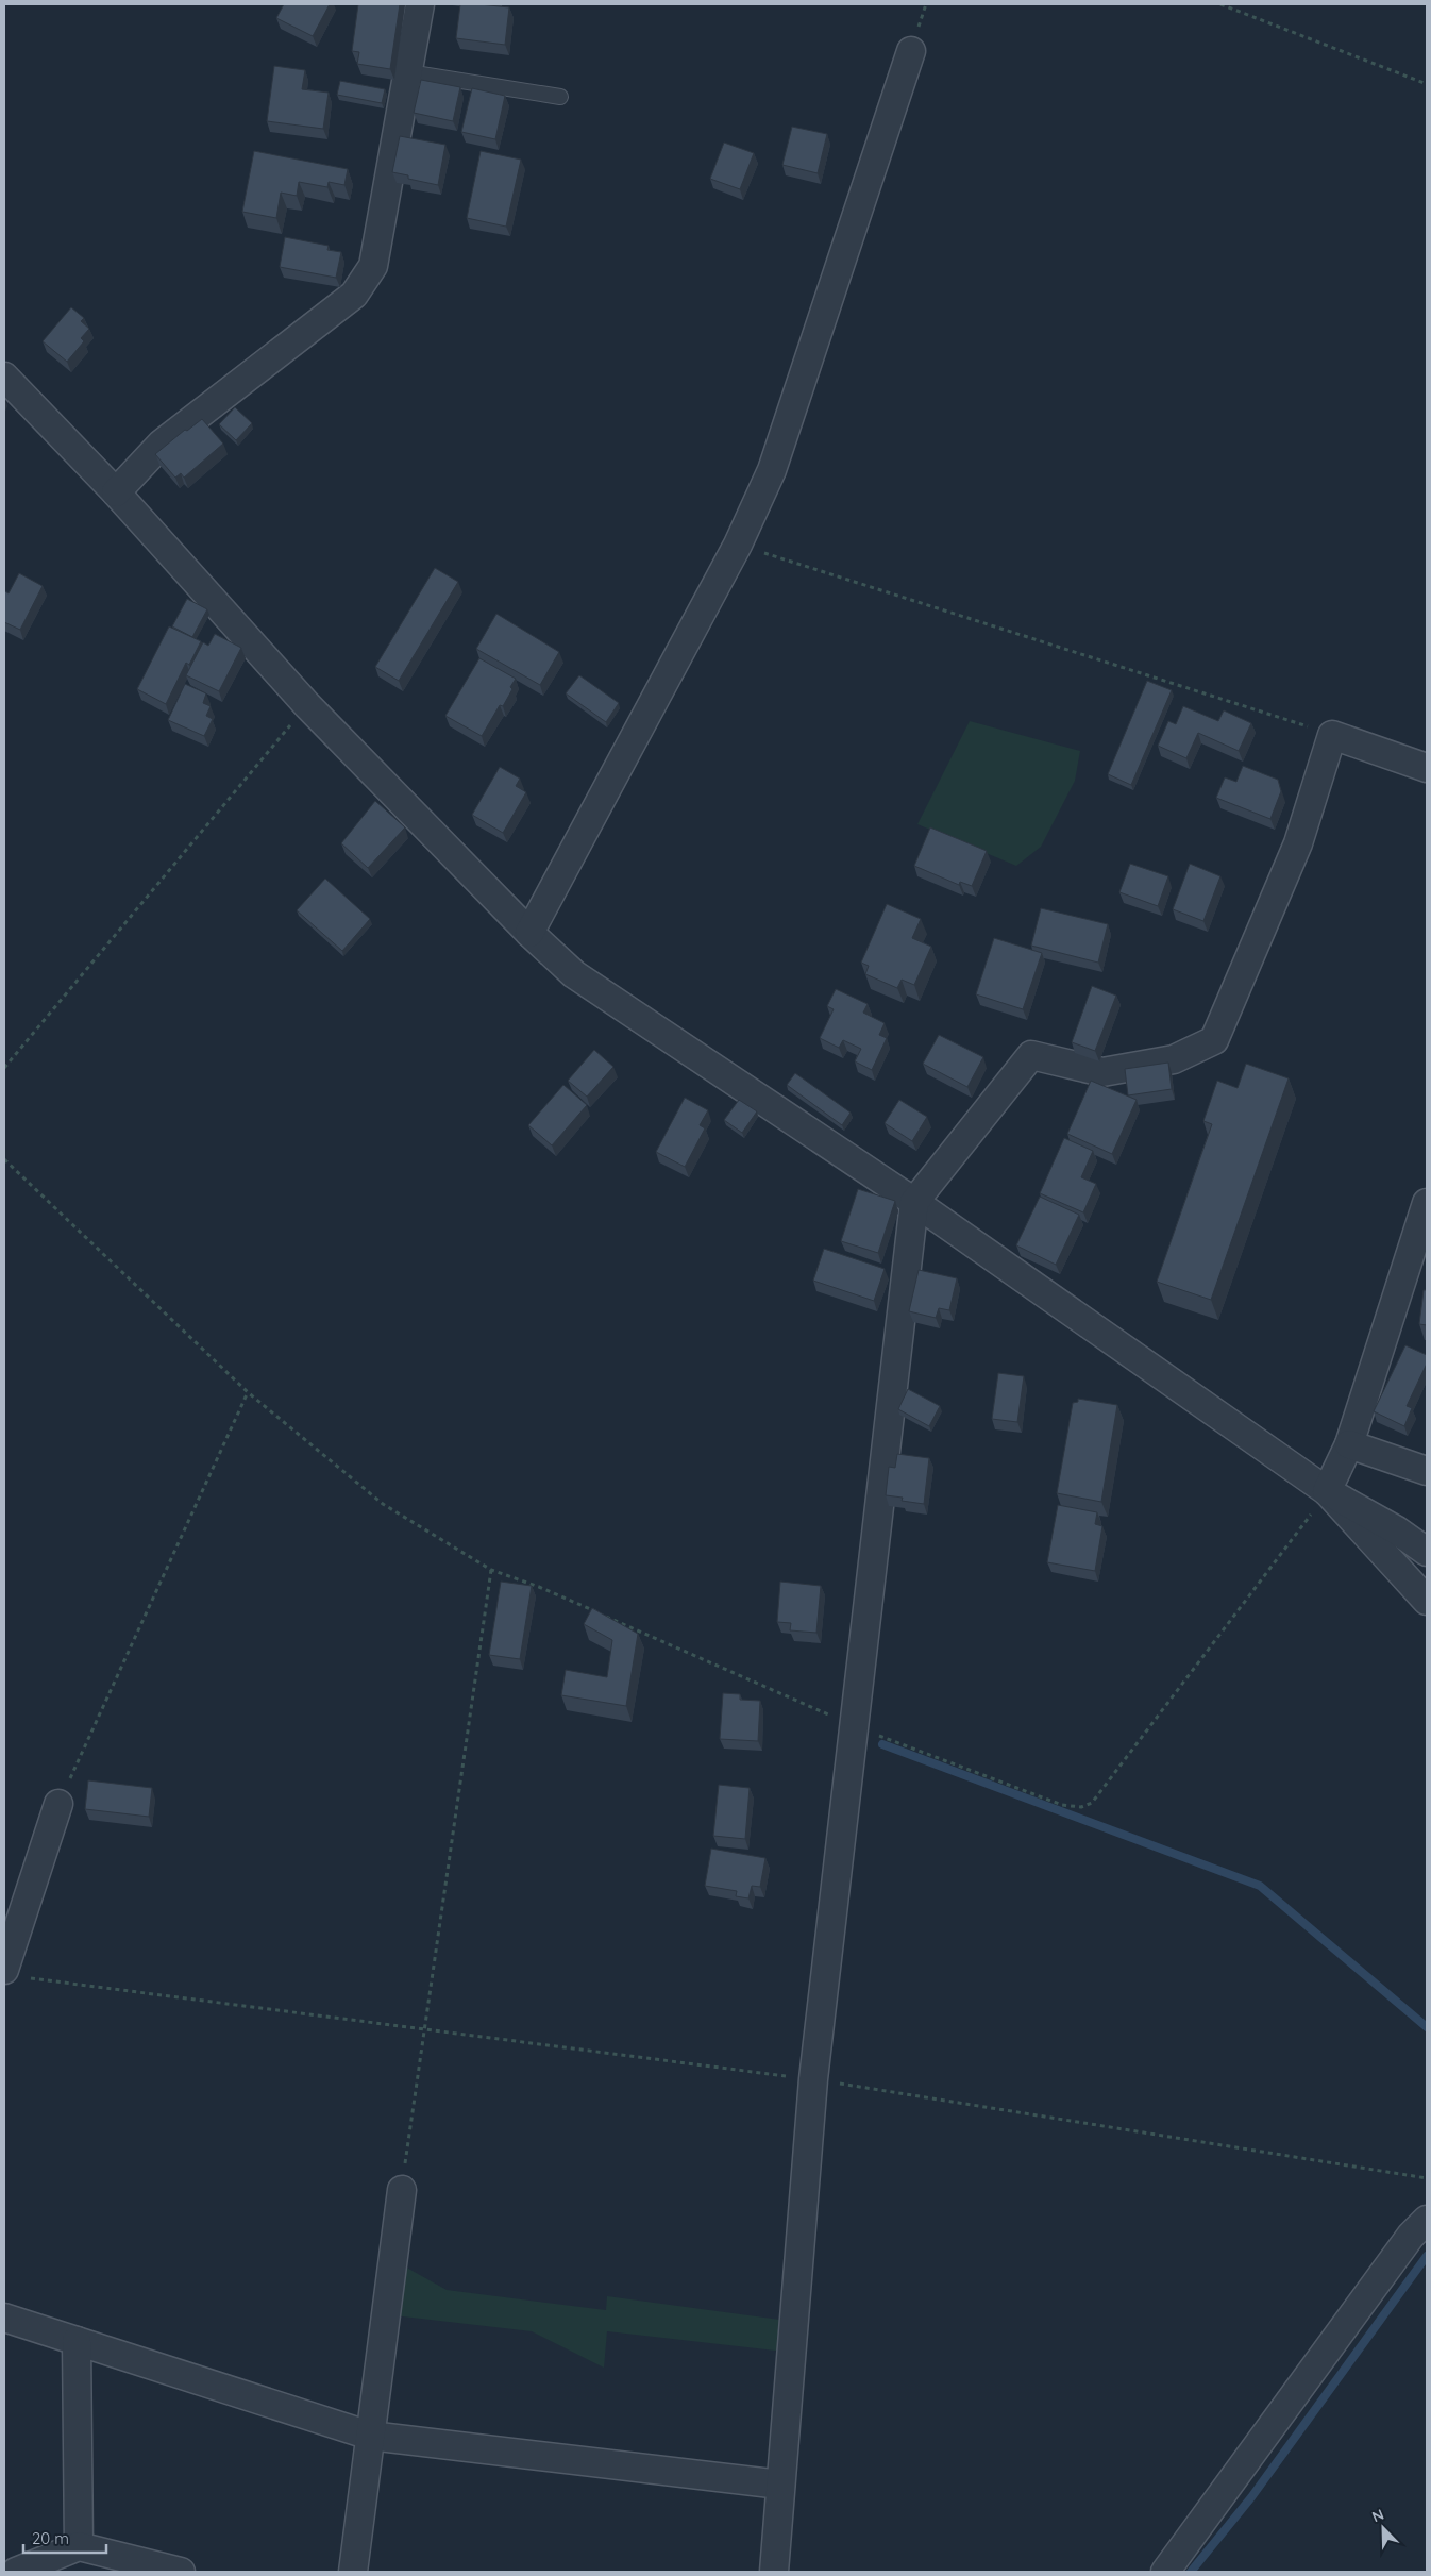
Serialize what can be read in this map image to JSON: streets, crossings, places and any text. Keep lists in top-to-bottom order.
{
  "scale_bar": "20 m",
  "north": "top left"
}
